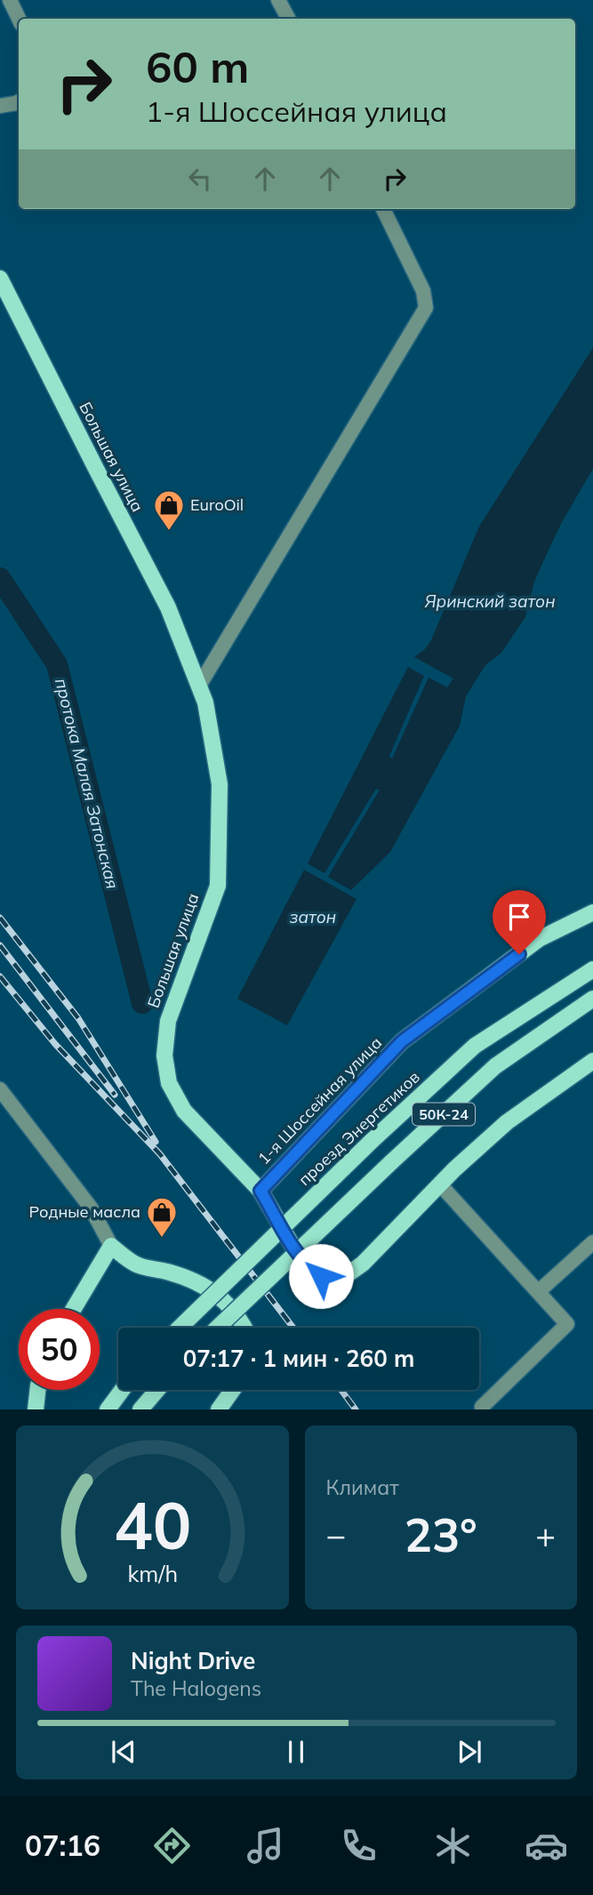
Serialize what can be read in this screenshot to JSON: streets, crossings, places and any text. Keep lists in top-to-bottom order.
{
  "streets": {
    "main road": [
      "Большая улица",
      "1-я Шоссейная улица",
      "50К-24",
      "проезд Энергетиков"
    ]
  },
  "crossings": [
    ["Большая улица", "1-я Шоссейная улица"]
  ],
  "water": ["Яринский затон", "протока Малая Затонская", "затон"],
  "places": {
    "shop": ["EuroOil", "Родные масла"]
  },
  "page": {
    "turn": ["60 m", "1-я Шоссейная улица"],
    "limit": "50",
    "trip": "07:17 · 1 мин · 260 m",
    "tile": "Климат",
    "heat": ["−", "23°", "+"],
    "song": ["Night Drive", "The Halogens"],
    "tabs": "07:16",
    "gauge": ["40", "km/h"]
  }
}
